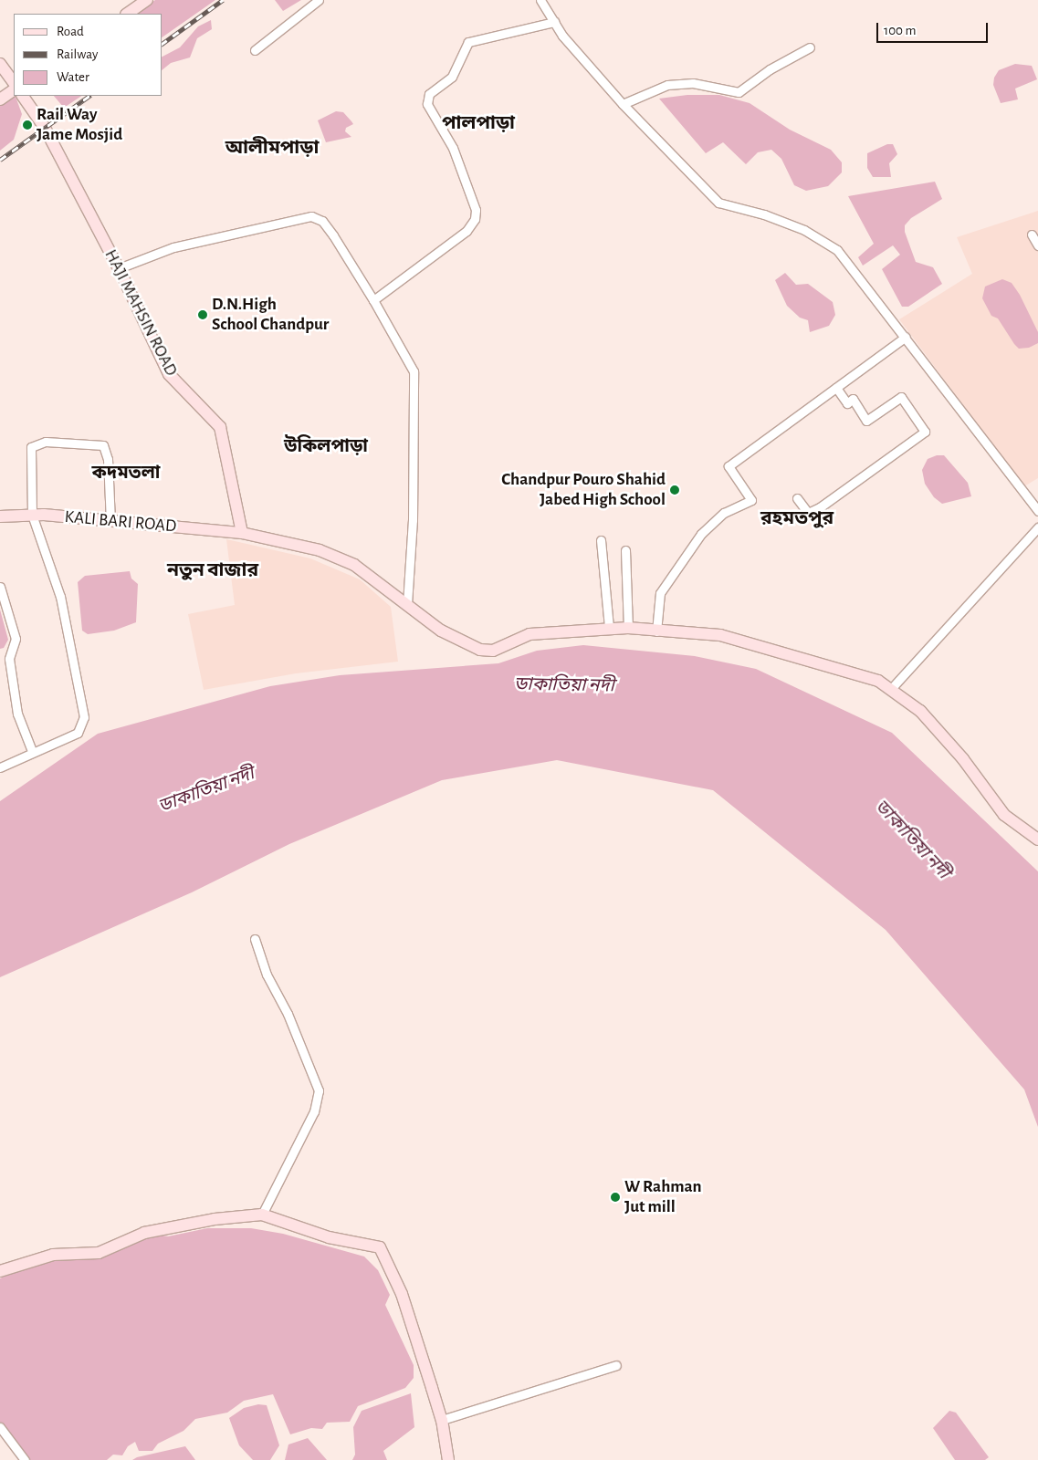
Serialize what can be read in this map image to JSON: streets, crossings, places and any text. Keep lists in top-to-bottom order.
{
  "streets": {
    "main road": ["HAJI MAHSIN ROAD", "KALI BARI ROAD"]
  },
  "crossings": [
    ["HAJI MAHSIN ROAD", "KALI BARI ROAD"]
  ],
  "districts": [
    "পালপাড়া",
    "আলীমপাড়া",
    "উকিলপাড়া",
    "কদমতলা",
    "রহমতপুর",
    "নতুন বাজার"
  ],
  "water": ["ডাকাতিয়া নদী"],
  "places": [
    "Rail Way Jame Mosjid",
    "D.N.High School Chandpur",
    "Chandpur Pouro Shahid Jabed High School",
    "W Rahman Jut mill"
  ],
  "legend": ["Road", "Railway", "Water"],
  "scale_bar": "100 m"
}
